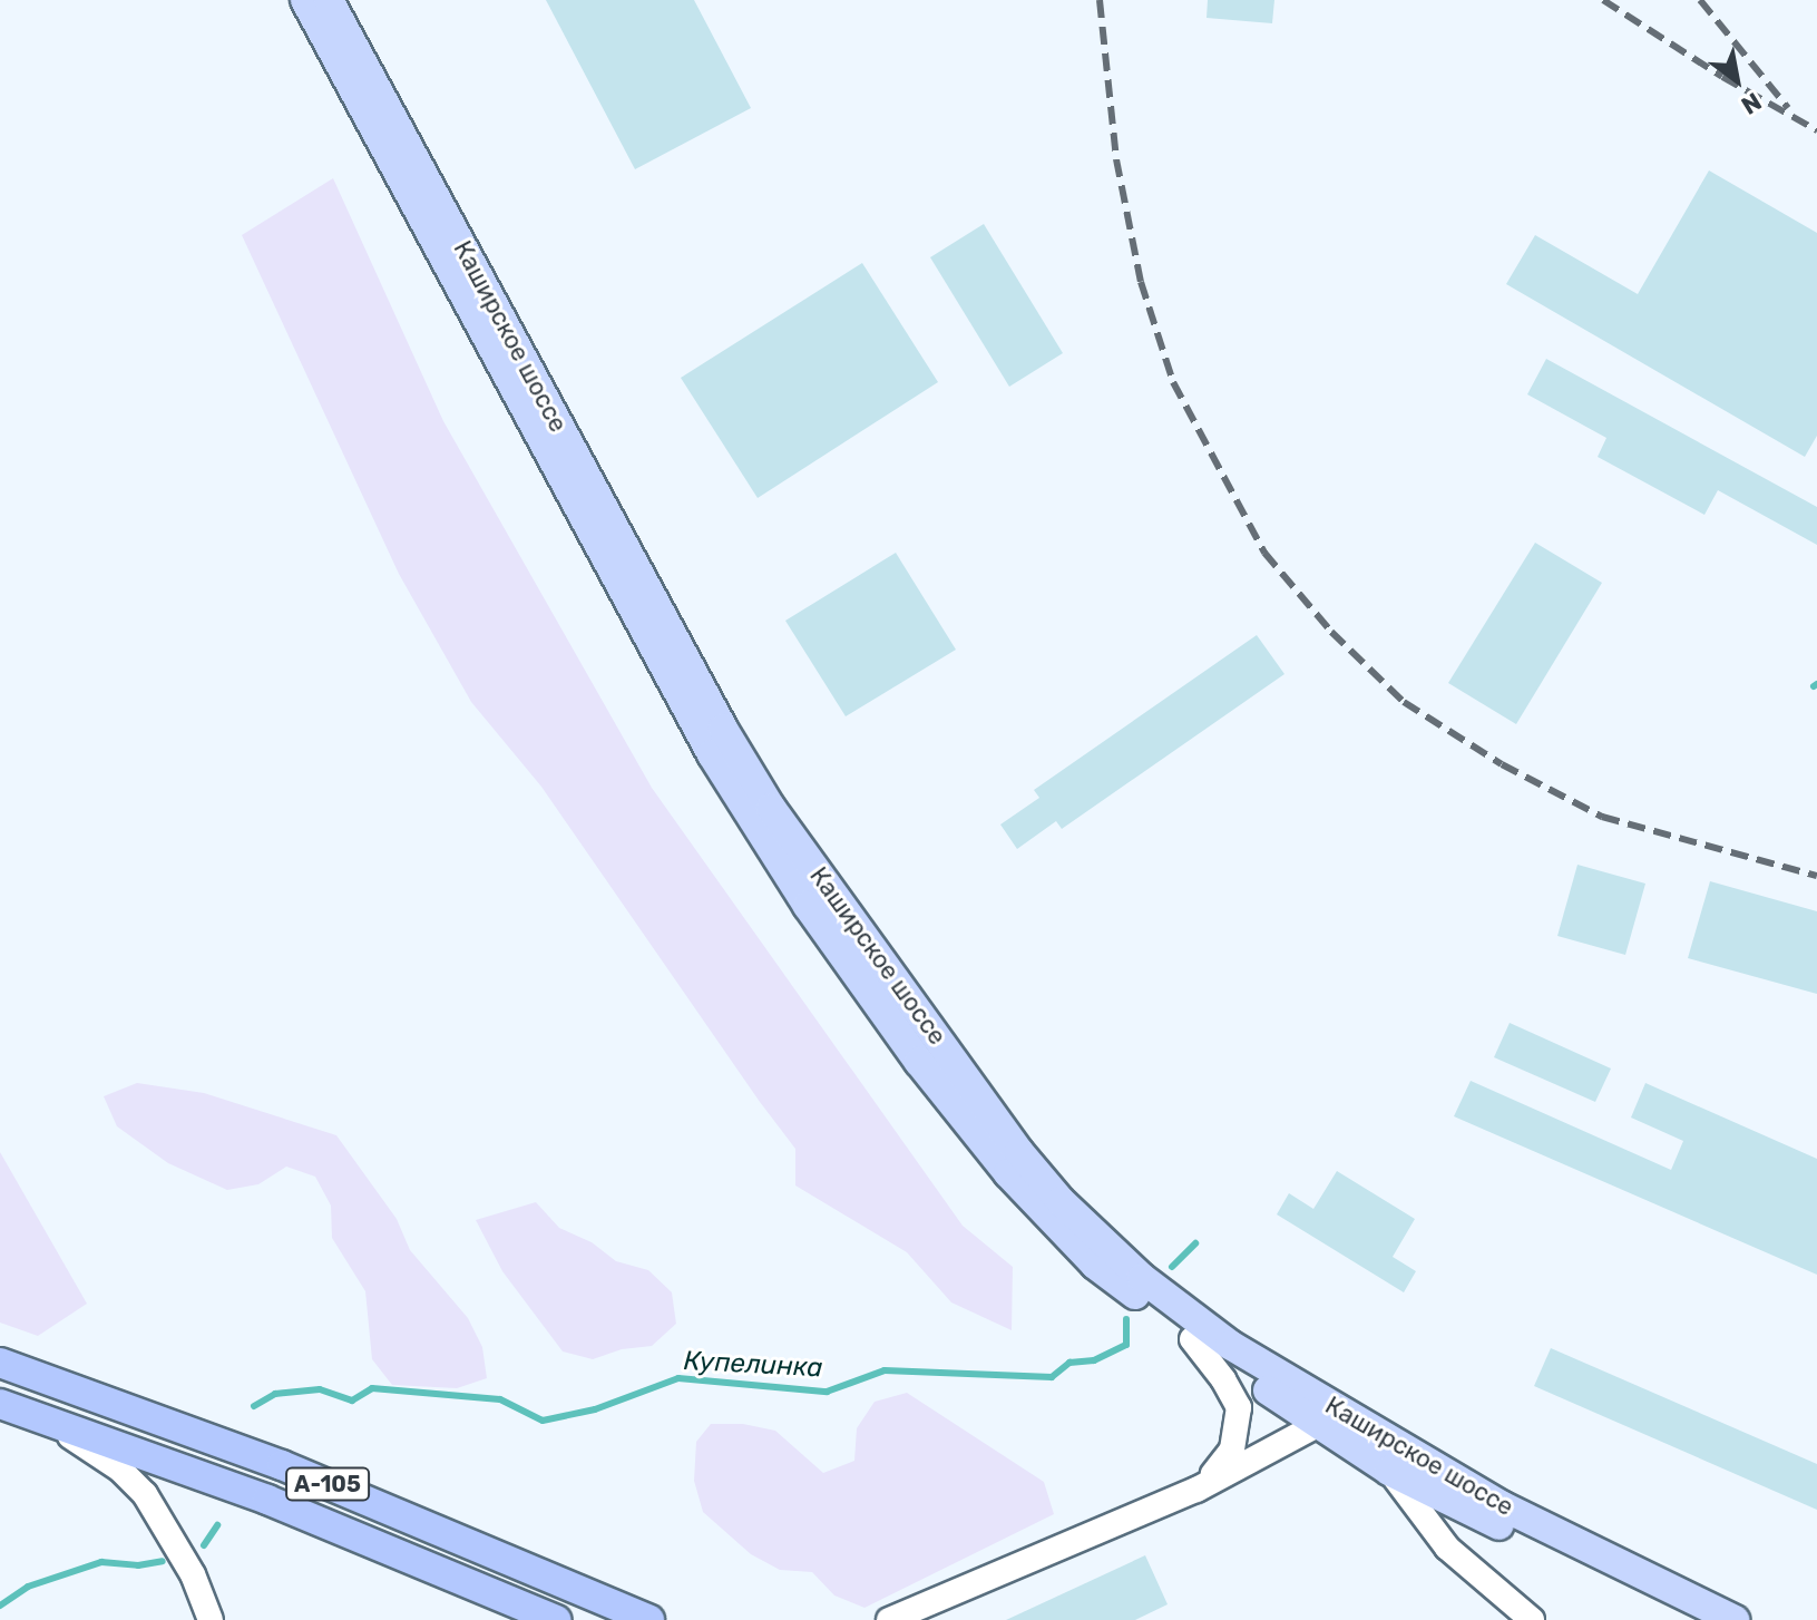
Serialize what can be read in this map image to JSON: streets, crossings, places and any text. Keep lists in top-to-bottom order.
{
  "streets": {
    "highway": ["А-105"],
    "main road": ["Каширское шоссе"]
  },
  "water": ["Купелинка"],
  "north": "bottom right"
}
